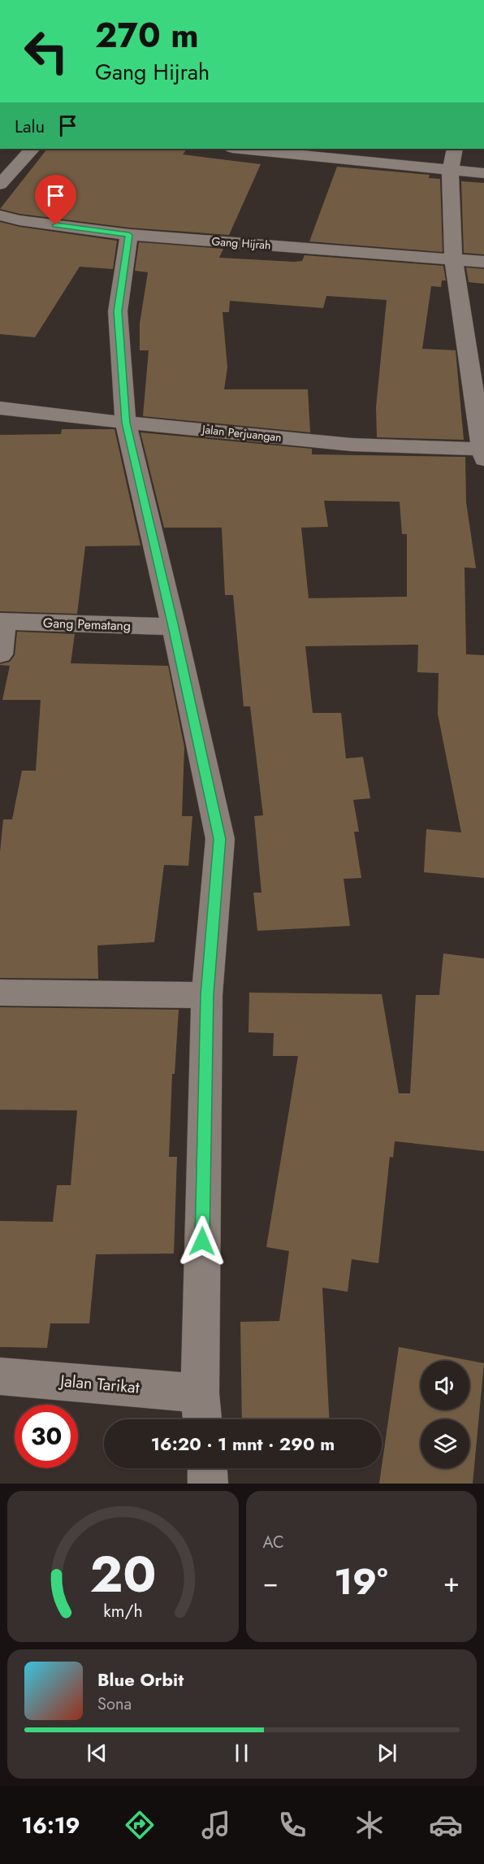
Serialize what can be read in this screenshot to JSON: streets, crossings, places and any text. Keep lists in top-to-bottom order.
{
  "streets": {
    "street": [
      "Gang Hijrah",
      "Jalan Perjuangan",
      "Gang Pematang",
      "Jalan Tarikat"
    ]
  },
  "page": {
    "turn": ["270 m", "Gang Hijrah"],
    "then": "Lalu",
    "limit": "30",
    "trip": "16:20 · 1 mnt · 290 m",
    "tile": "AC",
    "heat": ["−", "19°", "+"],
    "song": ["Blue Orbit", "Sona"],
    "tabs": "16:19",
    "gauge": ["20", "km/h"]
  }
}
